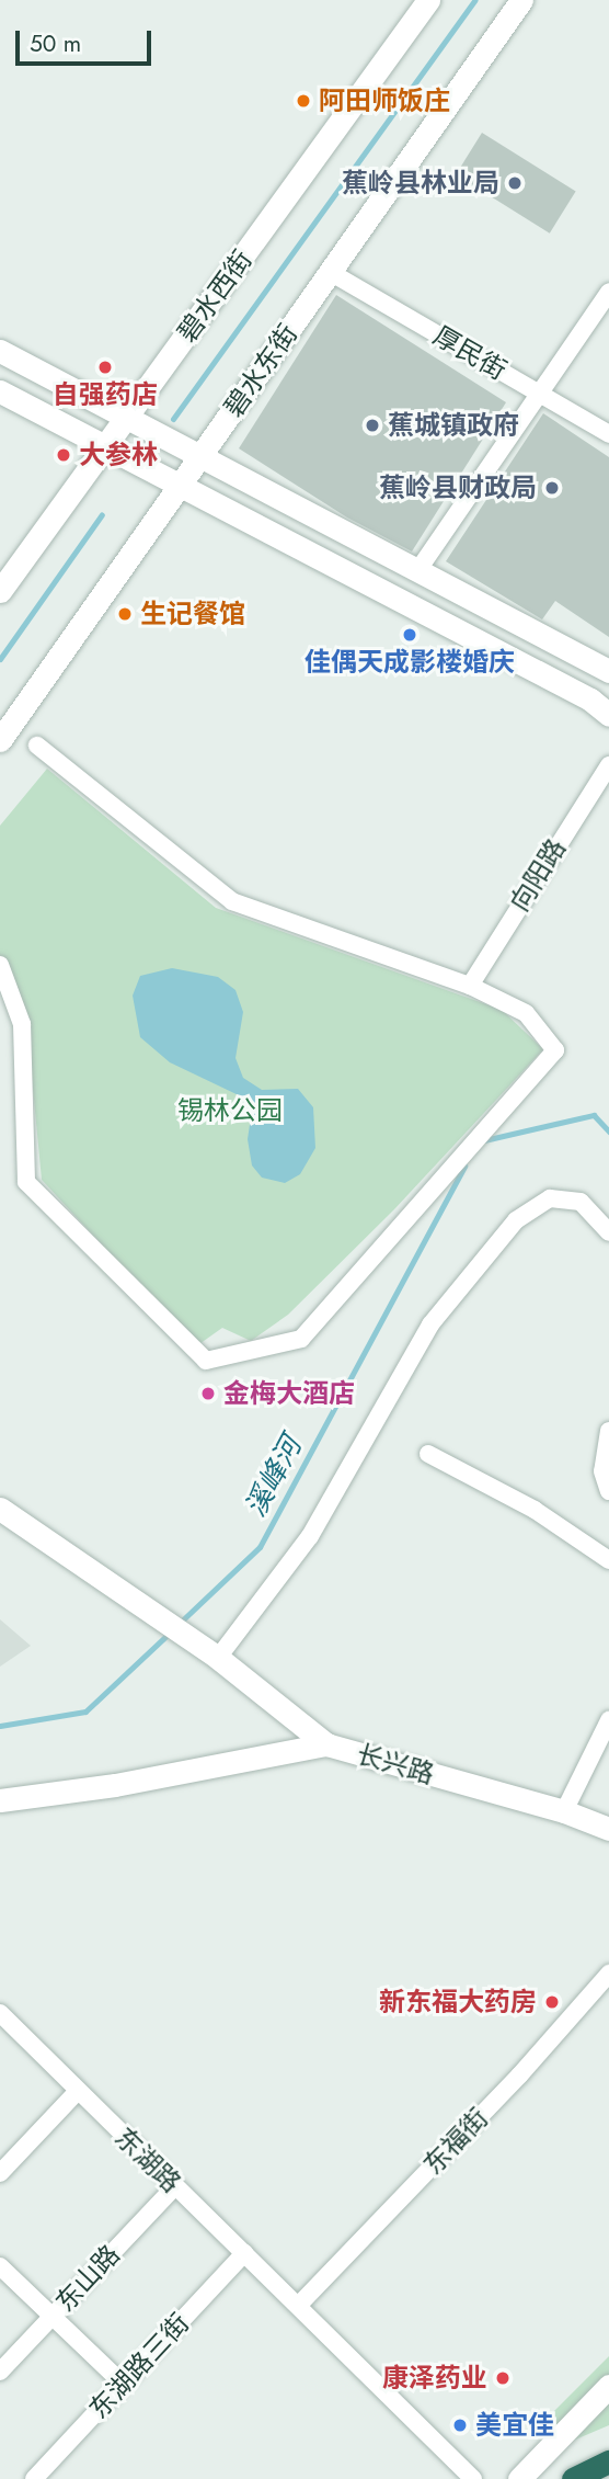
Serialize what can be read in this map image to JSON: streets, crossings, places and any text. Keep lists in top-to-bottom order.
{
  "streets": {
    "street": [
      "碧水西街",
      "厚民街",
      "碧水东街",
      "向阳路",
      "长兴路",
      "东福街",
      "东湖路",
      "东山路",
      "东湖路三街"
    ]
  },
  "crossings": [
    ["厚民街", "碧水东街"],
    ["东福街", "东湖路"],
    ["东湖路", "东山路"],
    ["东湖路", "东湖路三街"]
  ],
  "water": ["溪峰河"],
  "parks": ["锡林公园"],
  "places": [
    "阿田师饭庄",
    "蕉岭县林业局",
    "自强药店",
    "蕉城镇政府",
    "大参林",
    "蕉岭县财政局",
    "生记餐馆",
    "佳偶天成影楼婚庆",
    "金梅大酒店",
    "新东福大药房",
    "康泽药业",
    "美宜佳"
  ],
  "scale_bar": "50 m"
}
